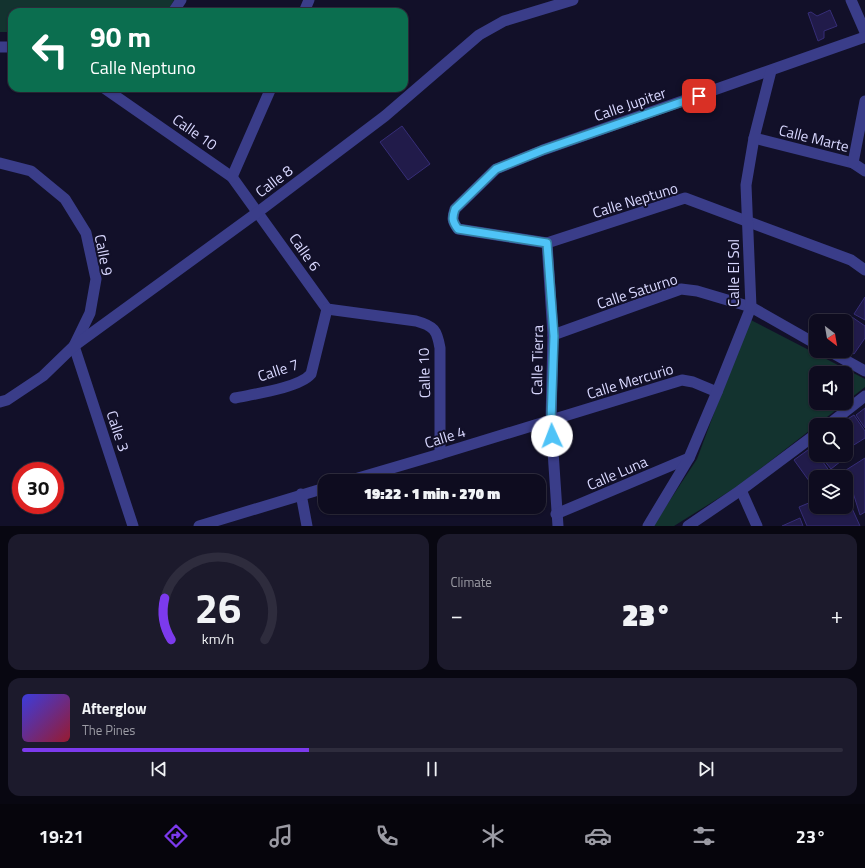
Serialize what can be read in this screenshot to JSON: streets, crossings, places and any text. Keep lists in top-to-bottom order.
{
  "streets": {
    "street": [
      "Calle Jupiter",
      "Calle 10",
      "Calle Marte",
      "Calle 8",
      "Calle Neptuno",
      "Calle 6",
      "Calle 9",
      "Calle El Sol",
      "Calle Saturno",
      "Calle Tierra",
      "Calle 7",
      "Calle Mercurio",
      "Calle 3",
      "Calle 4",
      "Calle Luna"
    ]
  },
  "crossings": [
    ["Calle Jupiter", "Calle Neptuno"],
    ["Calle Jupiter", "Calle El Sol"],
    ["Calle 10", "Calle 8"],
    ["Calle 10", "Calle 6"],
    ["Calle 10", "Calle 7"],
    ["Calle 10", "Calle 4"],
    ["Calle Marte", "Calle El Sol"],
    ["Calle 8", "Calle 6"],
    ["Calle 8", "Calle 9"],
    ["Calle 8", "Calle 3"],
    ["Calle Neptuno", "Calle El Sol"],
    ["Calle Neptuno", "Calle Tierra"],
    ["Calle 6", "Calle 7"],
    ["Calle 9", "Calle 3"],
    ["Calle El Sol", "Calle Saturno"],
    ["Calle El Sol", "Calle Mercurio"],
    ["Calle El Sol", "Calle Luna"],
    ["Calle Saturno", "Calle Tierra"],
    ["Calle Tierra", "Calle Mercurio"],
    ["Calle Tierra", "Calle 4"],
    ["Calle Tierra", "Calle Luna"],
    ["Calle Mercurio", "Calle 4"]
  ],
  "north": "bottom right",
  "page": {
    "turn": ["90 m", "Calle Neptuno"],
    "limit": "30",
    "trip": "19:22 · 1 min · 270 m",
    "tile": "Climate",
    "heat": ["−", "23°", "+"],
    "song": ["Afterglow", "The Pines"],
    "tabs": ["19:21", "23°"],
    "gauge": ["26", "km/h"]
  }
}
